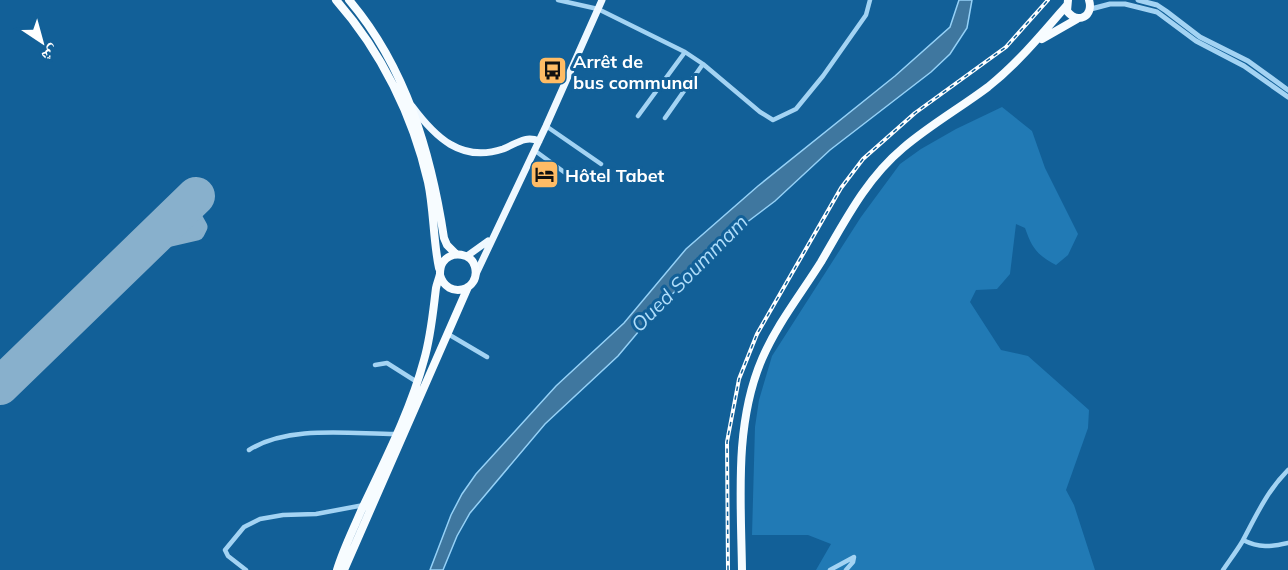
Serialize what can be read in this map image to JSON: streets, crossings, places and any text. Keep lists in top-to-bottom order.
{
  "water": ["Oued Soummam"],
  "places": {
    "bus stop": ["Arrêt de bus communal"],
    "hotel": ["Hôtel Tabet"]
  },
  "north": "bottom right"
}
